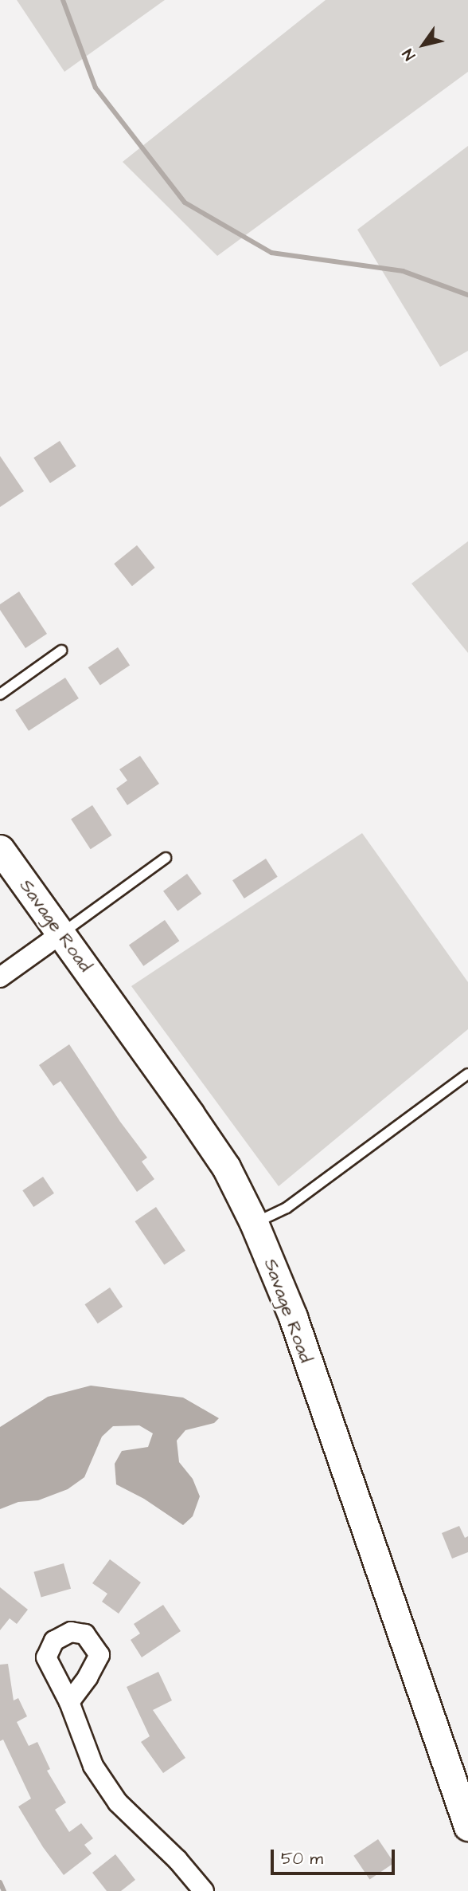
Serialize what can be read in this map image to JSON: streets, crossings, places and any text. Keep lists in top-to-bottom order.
{
  "streets": {
    "street": ["Savage Road"]
  },
  "scale_bar": "50 m",
  "north": "bottom left"
}
